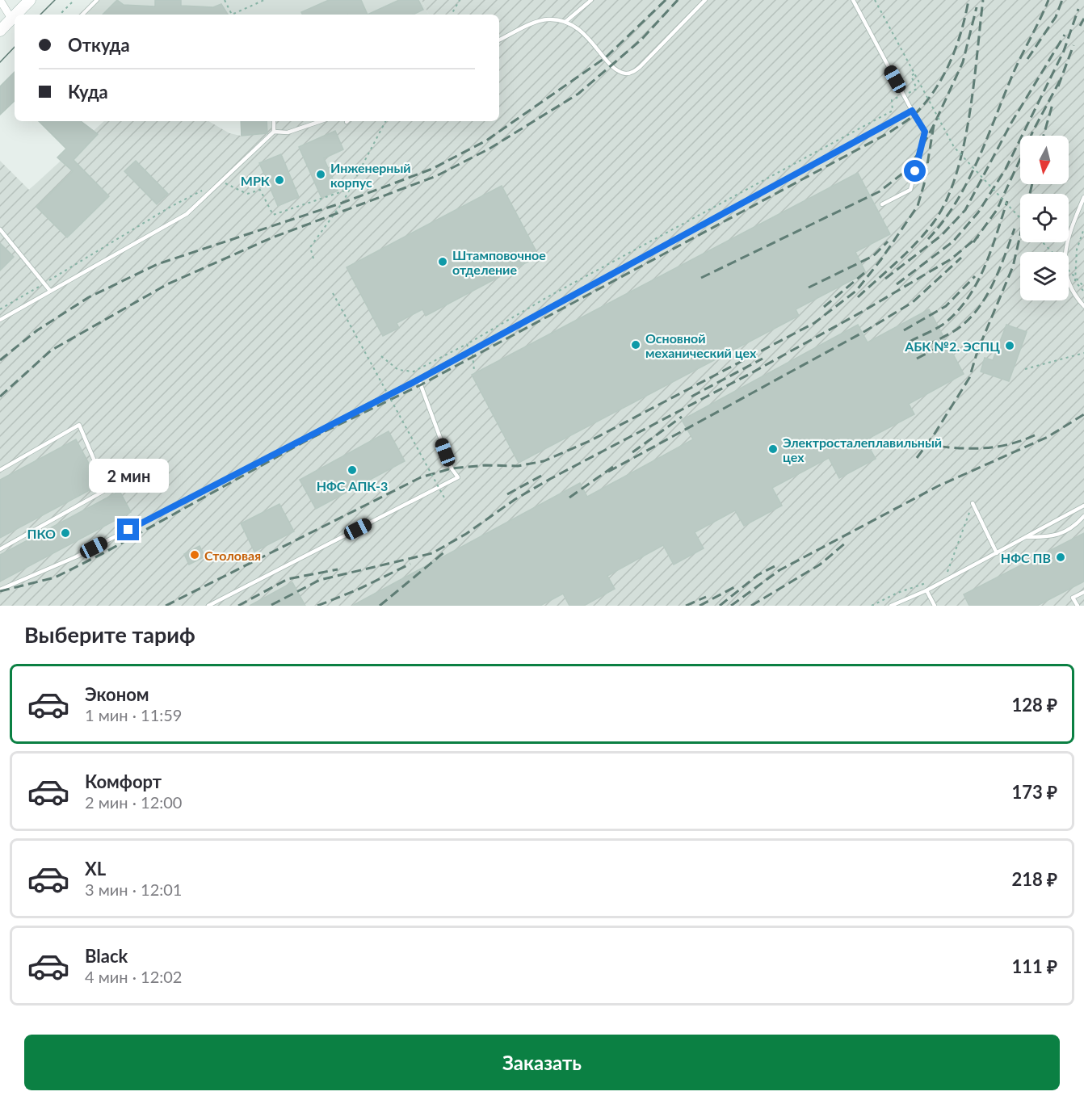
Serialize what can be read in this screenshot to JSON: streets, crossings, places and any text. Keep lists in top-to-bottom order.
{
  "places": [
    "Инженерный корпус",
    "МРК",
    "Штамповочное отделение",
    "Основной механический цех",
    "АБК №2. ЭСПЦ",
    "Электросталеплавильный цех",
    "НФС АПК-3",
    "ПКО",
    "Столовая",
    "НФС ПВ"
  ],
  "north": "bottom",
  "page": {
    "banner": ["Откуда", "Куда"],
    "bubble": "2 мин",
    "heading": "Выберите тариф",
    "list": [
      {
        "name": "Эконом",
        "note": "1 мин · 11:59",
        "value": "128 ₽"
      },
      {
        "name": "Комфорт",
        "note": "2 мин · 12:00",
        "value": "173 ₽"
      },
      {
        "name": "XL",
        "note": "3 мин · 12:01",
        "value": "218 ₽"
      },
      {
        "name": "Black",
        "note": "4 мин · 12:02",
        "value": "111 ₽"
      }
    ],
    "buttons": "Заказать"
  }
}
